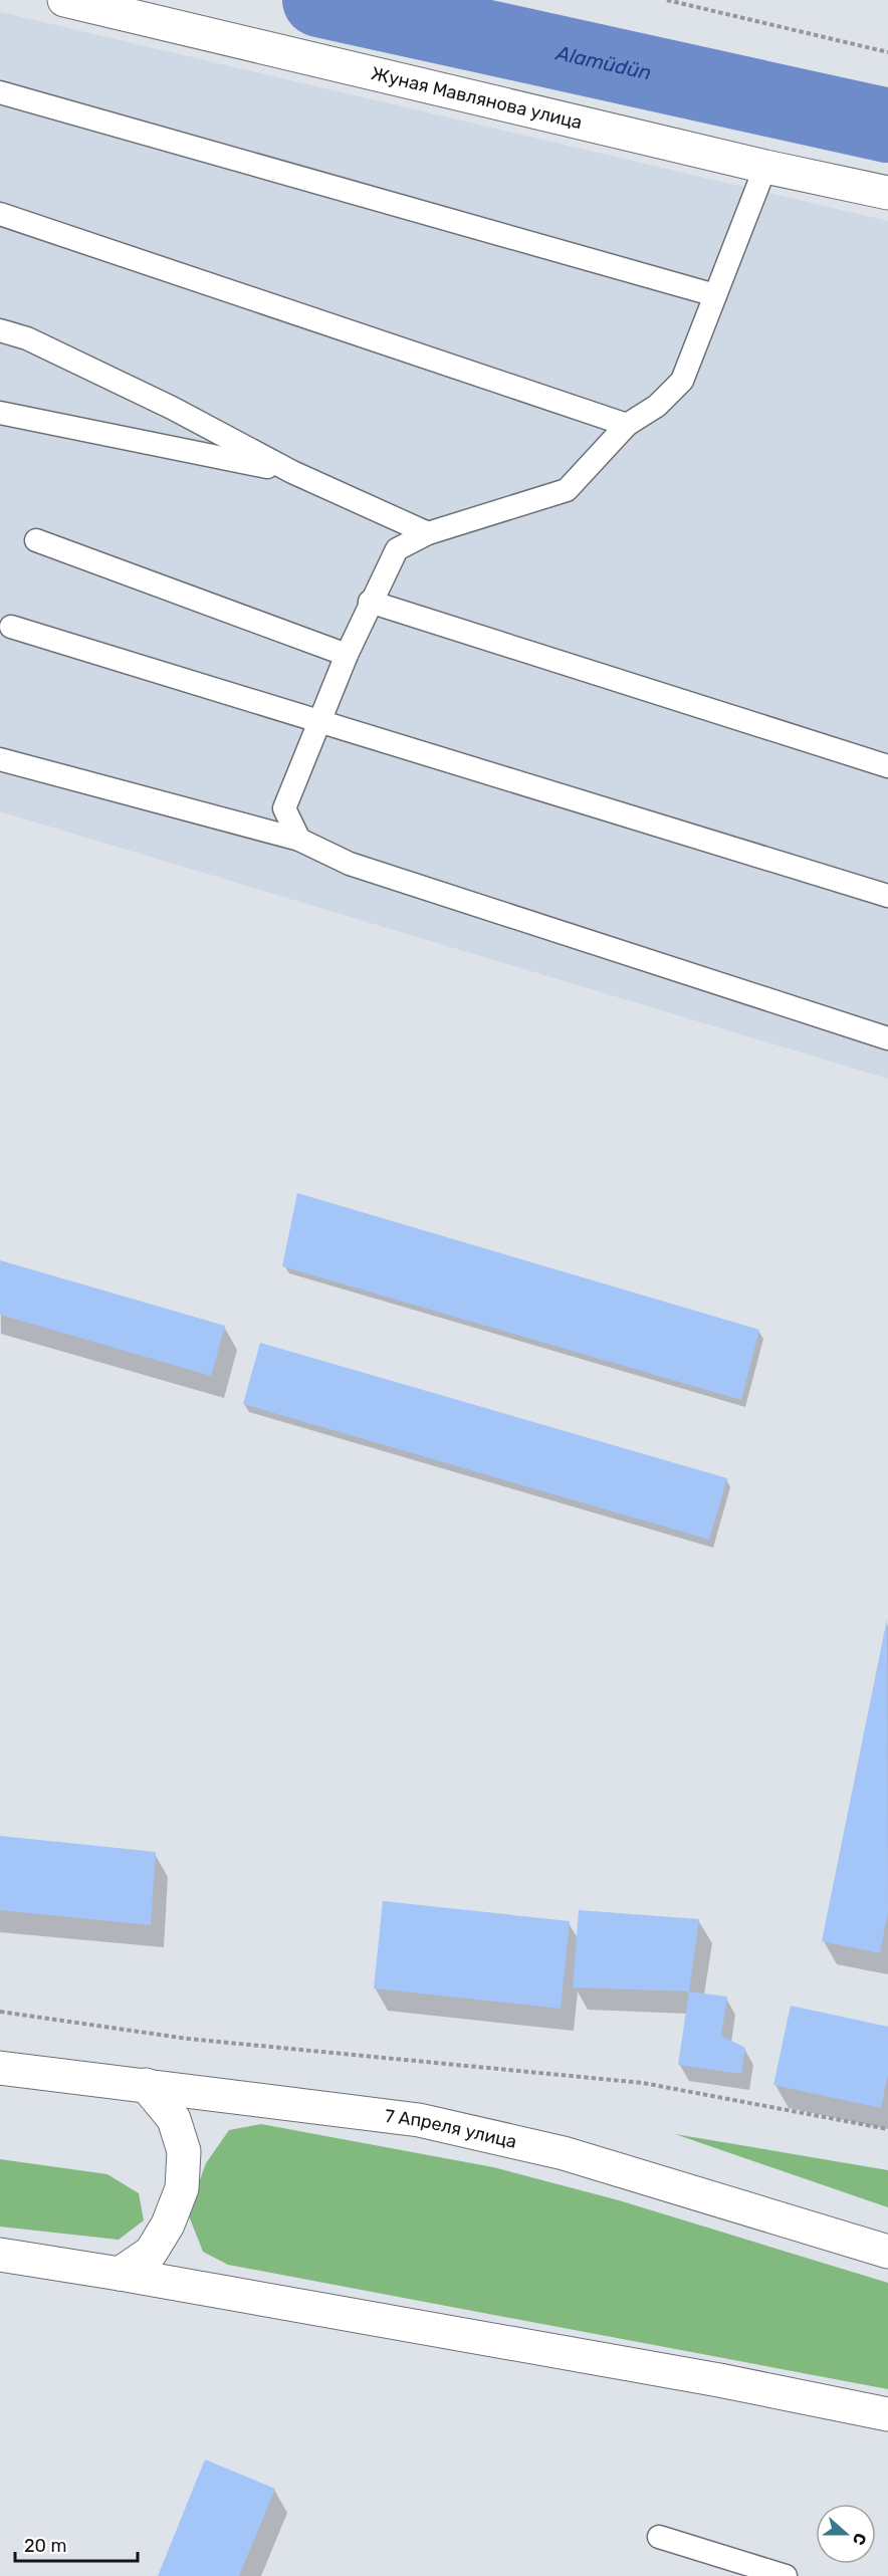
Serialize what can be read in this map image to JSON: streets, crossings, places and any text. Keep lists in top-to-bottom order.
{
  "streets": {
    "main road": ["Жуная Мавлянова улица", "7 Апреля улица"]
  },
  "water": ["Alamüdün"],
  "scale_bar": "20 m",
  "north": "right"
}
